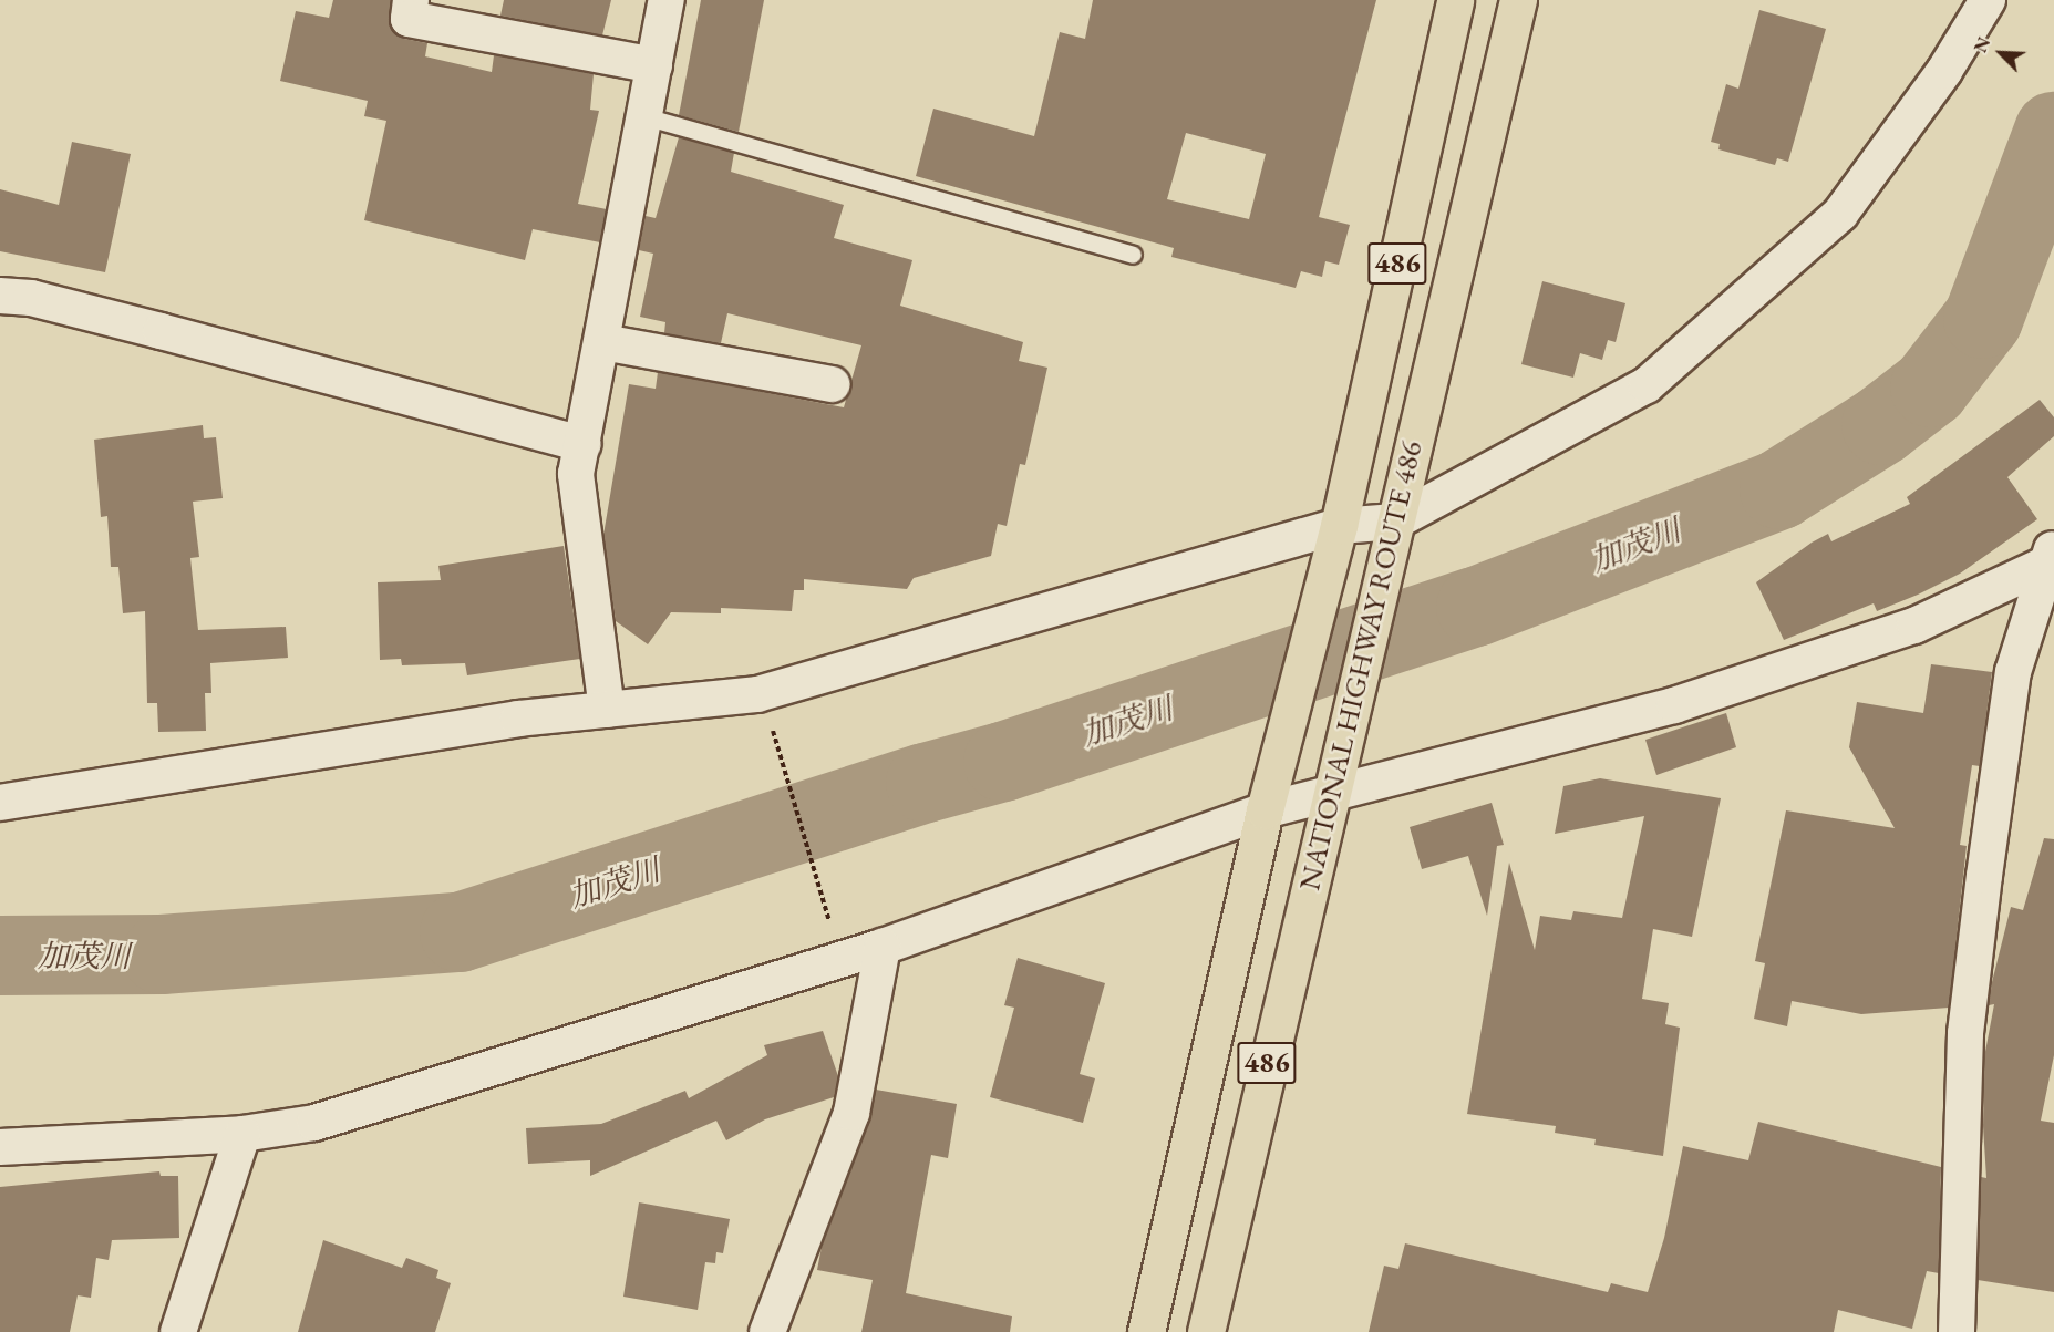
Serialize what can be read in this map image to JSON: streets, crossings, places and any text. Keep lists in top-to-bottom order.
{
  "streets": {
    "highway": ["486", "NATIONAL HIGHWAY ROUTE 486"]
  },
  "water": ["加茂川"],
  "north": "top left"
}
